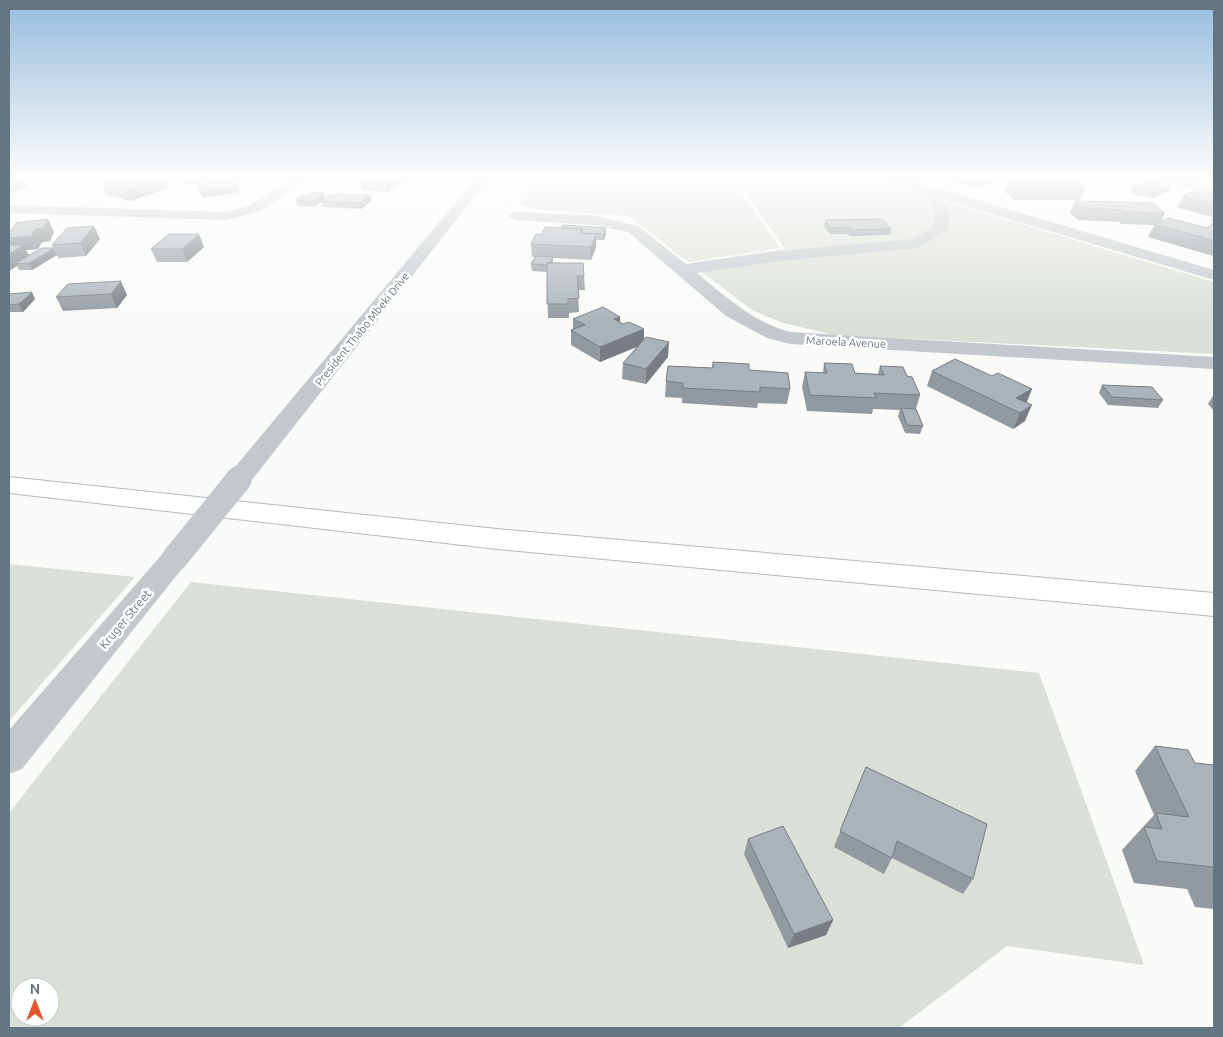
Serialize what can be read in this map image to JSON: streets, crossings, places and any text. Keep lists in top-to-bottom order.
{
  "streets": {
    "street": ["President Thabo Mbeki Drive", "Maroela Avenue", "Kruger Street"]
  },
  "crossings": [
    ["President Thabo Mbeki Drive", "Kruger Street"]
  ],
  "north": "top"
}
